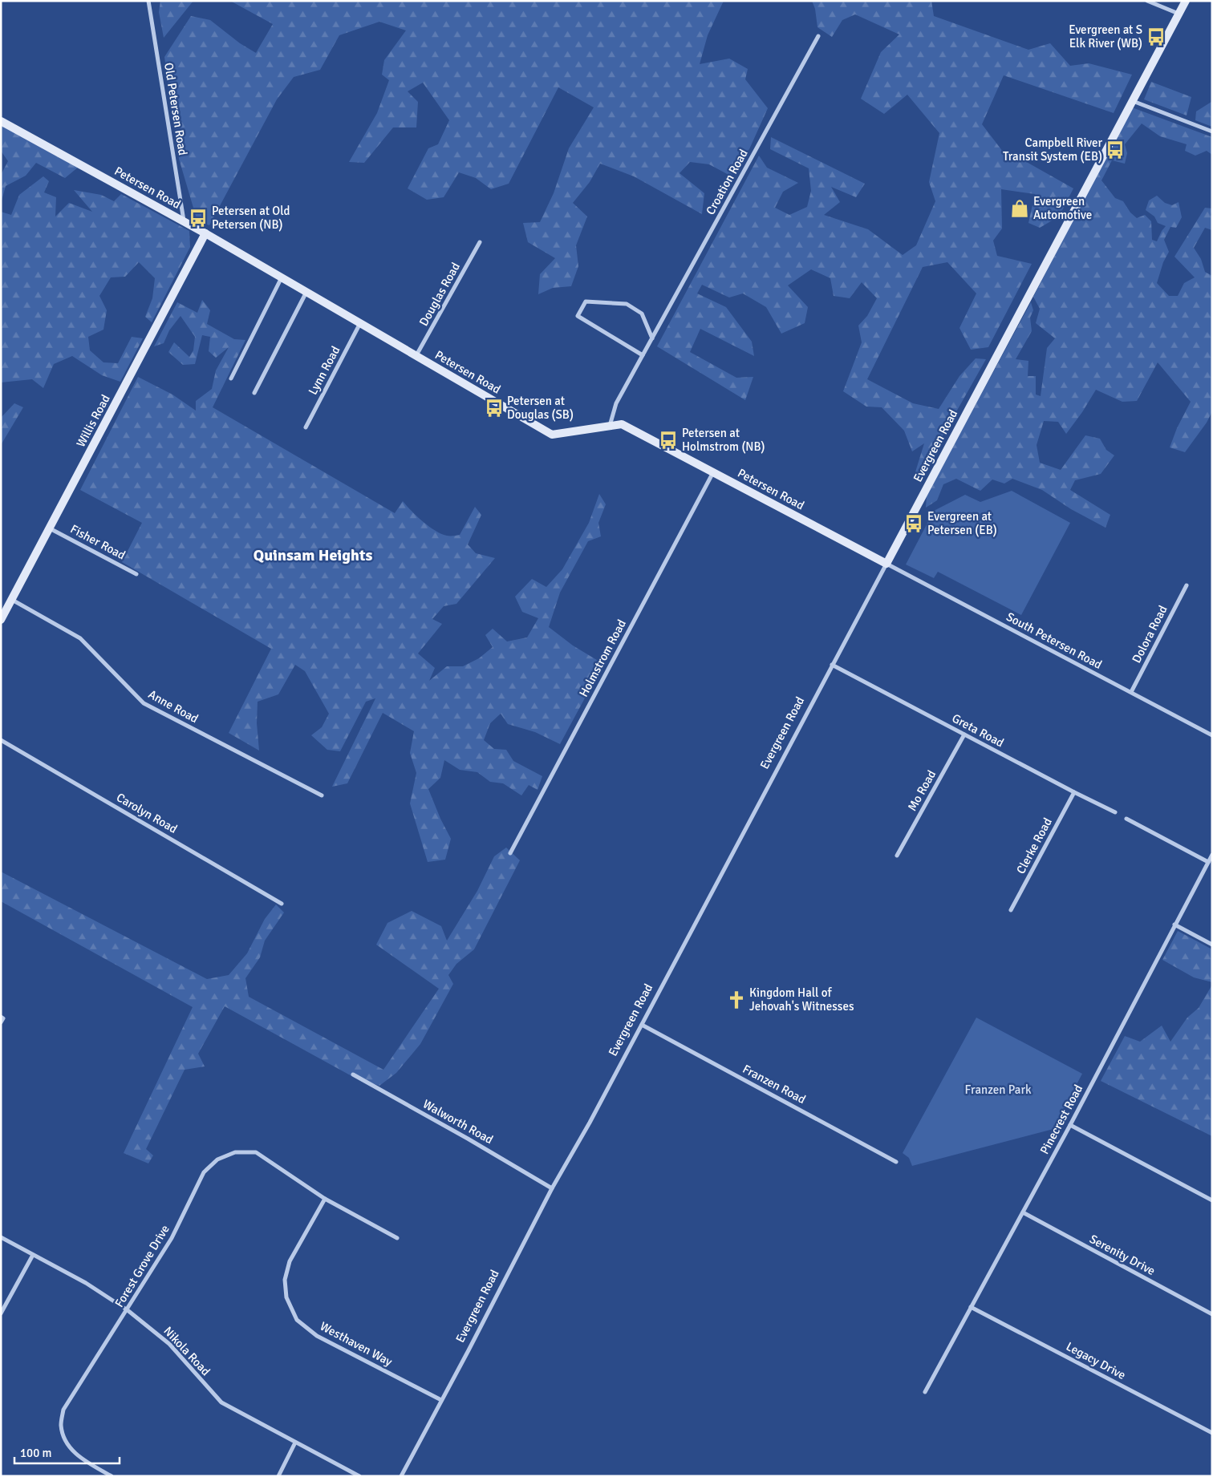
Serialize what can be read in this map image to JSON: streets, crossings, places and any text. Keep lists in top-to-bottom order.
{
  "streets": {
    "street": [
      "Old Petersen Road",
      "Croation Road",
      "Petersen Road",
      "Douglas Road",
      "Lynn Road",
      "Willis Road",
      "Evergreen Road",
      "Fisher Road",
      "Dolora Road",
      "South Petersen Road",
      "Holmstrom Road",
      "Anne Road",
      "Greta Road",
      "Mo Road",
      "Carolyn Road",
      "Clerke Road",
      "Franzen Road",
      "Pinecrest Road",
      "Walworth Road",
      "Serenity Drive",
      "Forest Grove Drive",
      "Westhaven Way",
      "Nikola Road",
      "Legacy Drive"
    ]
  },
  "crossings": [
    ["Old Petersen Road", "Petersen Road"],
    ["Croation Road", "Petersen Road"],
    ["Petersen Road", "Douglas Road"],
    ["Petersen Road", "Lynn Road"],
    ["Petersen Road", "Willis Road"],
    ["Petersen Road", "Evergreen Road"],
    ["Petersen Road", "South Petersen Road"],
    ["Petersen Road", "Holmstrom Road"],
    ["Willis Road", "Fisher Road"],
    ["Willis Road", "Anne Road"],
    ["Evergreen Road", "South Petersen Road"],
    ["Evergreen Road", "Greta Road"],
    ["Evergreen Road", "Franzen Road"],
    ["Evergreen Road", "Walworth Road"],
    ["Evergreen Road", "Westhaven Way"],
    ["Dolora Road", "South Petersen Road"],
    ["Greta Road", "Mo Road"],
    ["Greta Road", "Clerke Road"],
    ["Pinecrest Road", "Serenity Drive"],
    ["Pinecrest Road", "Legacy Drive"],
    ["Forest Grove Drive", "Westhaven Way"],
    ["Forest Grove Drive", "Nikola Road"]
  ],
  "districts": ["Quinsam Heights"],
  "parks": ["Franzen Park"],
  "places": {
    "bus stop": [
      "Evergreen at S Elk River (WB)",
      "Campbell River Transit System (EB)",
      "Petersen at Old Petersen (NB)",
      "Petersen at Douglas (SB)",
      "Petersen at Holmstrom (NB)",
      "Evergreen at Petersen (EB)"
    ],
    "shop": ["Evergreen Automotive"],
    "church": ["Kingdom Hall of Jehovah's Witnesses"]
  },
  "scale_bar": "100 m"
}
